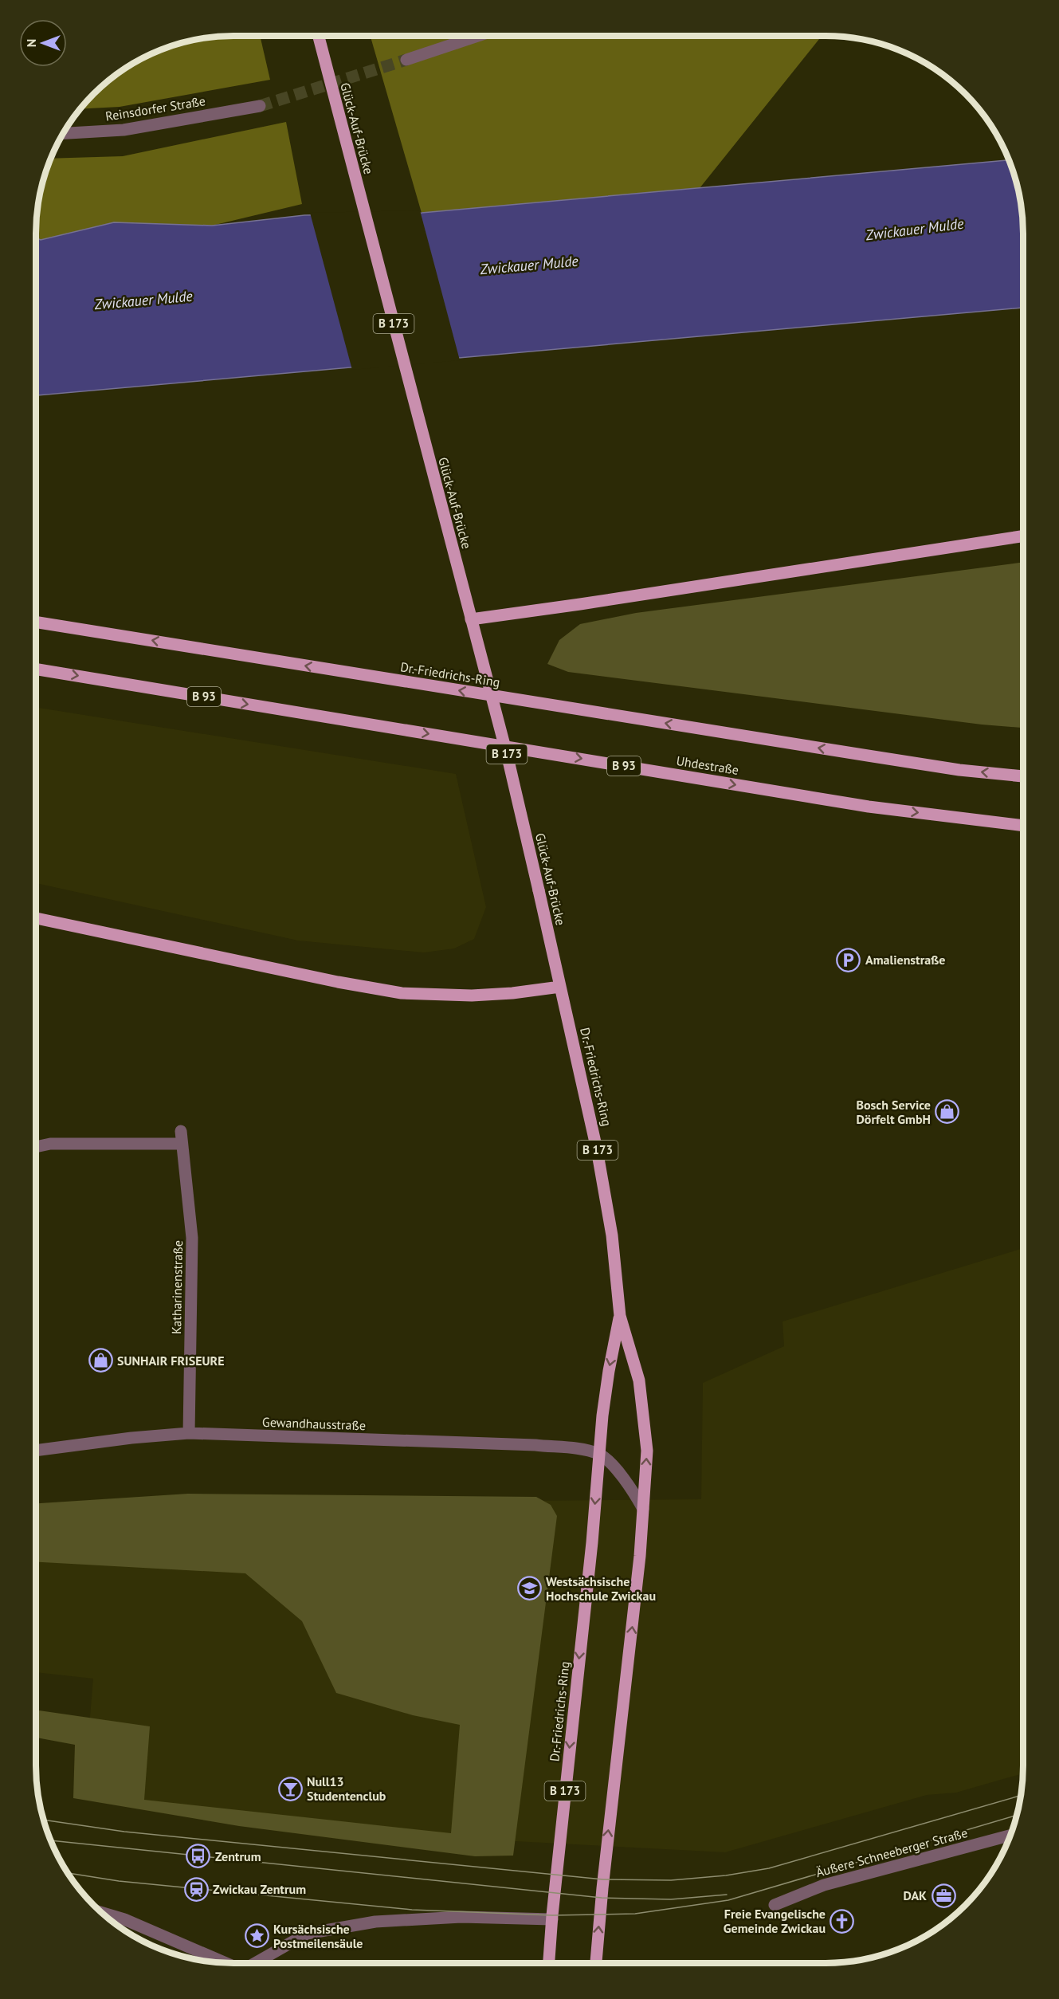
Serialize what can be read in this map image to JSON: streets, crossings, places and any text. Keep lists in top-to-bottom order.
{
  "streets": {
    "main road": [
      "Glück-Auf-Brücke",
      "B 173",
      "Dr.-Friedrichs-Ring",
      "B 93",
      "Uhdestraße"
    ],
    "street": [
      "Reinsdorfer Straße",
      "Katharinenstraße",
      "Gewandhausstraße",
      "Äußere Schneeberger Straße"
    ]
  },
  "crossings": [
    ["Glück-Auf-Brücke", "Dr.-Friedrichs-Ring"],
    ["Dr.-Friedrichs-Ring", "Gewandhausstraße"],
    ["Katharinenstraße", "Gewandhausstraße"]
  ],
  "one_way": ["Uhdestraße"],
  "water": ["Zwickauer Mulde"],
  "places": {
    "parking": ["Amalienstraße"],
    "shop": ["Bosch Service Dörfelt GmbH", "SUNHAIR FRISEURE"],
    "school or university": ["Westsächsische Hochschule Zwickau"],
    "bar": ["Null13 Studentenclub"],
    "bus stop": ["Zentrum"],
    "station": ["Zwickau Zentrum"],
    "office": ["DAK"],
    "church": ["Freie Evangelische Gemeinde Zwickau"],
    "place": ["Kursächsische Postmeilensäule"]
  },
  "north": "left"
}
